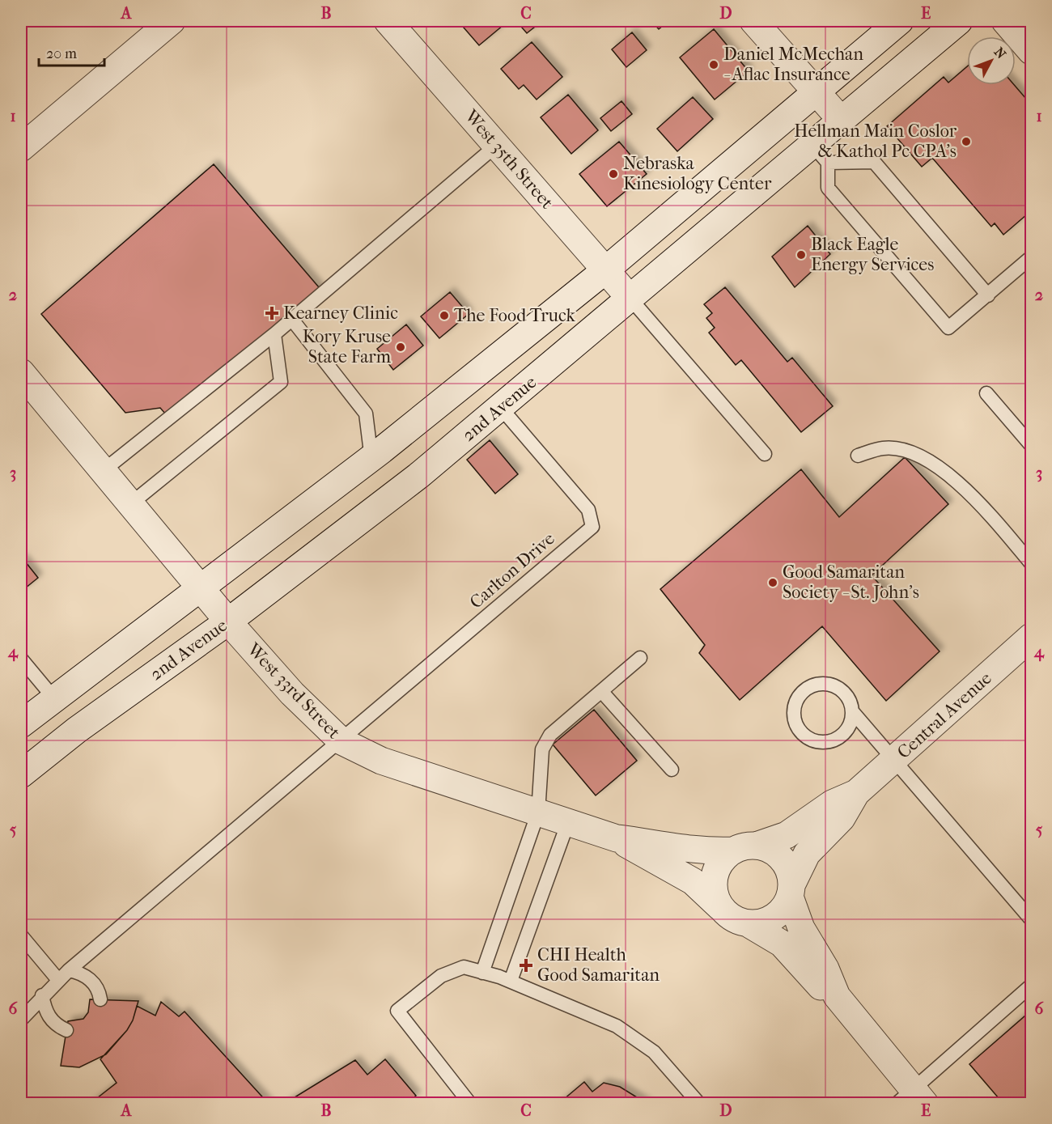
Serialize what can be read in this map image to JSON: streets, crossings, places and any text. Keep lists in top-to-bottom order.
{
  "streets": {
    "street": [
      "West 35th Street",
      "2nd Avenue",
      "West 33rd Street",
      "Central Avenue"
    ],
    "lane": ["Carlton Drive"]
  },
  "crossings": [
    ["West 35th Street", "2nd Avenue"],
    ["2nd Avenue", "Carlton Drive"],
    ["2nd Avenue", "West 33rd Street"],
    ["Carlton Drive", "West 33rd Street"],
    ["West 33rd Street", "Central Avenue"]
  ],
  "places": {
    "other": [
      "Daniel McMechan - Aflac Insurance",
      "Hellman Main Coslor & Kathol Pc CPA's",
      "Nebraska Kinesiology Center",
      "Black Eagle Energy Services",
      "The Food Truck",
      "Kory Kruse State Farm",
      "Good Samaritan Society - St. John's"
    ],
    "health": ["Kearney Clinic", "CHI Health Good Samaritan"]
  },
  "scale_bar": "20 m",
  "north": "top right",
  "grid": {
    "columns": [
      "A",
      "B",
      "C",
      "D",
      "E"
    ],
    "rows": [
      "1",
      "2",
      "3",
      "4",
      "5",
      "6"
    ]
  }
}
